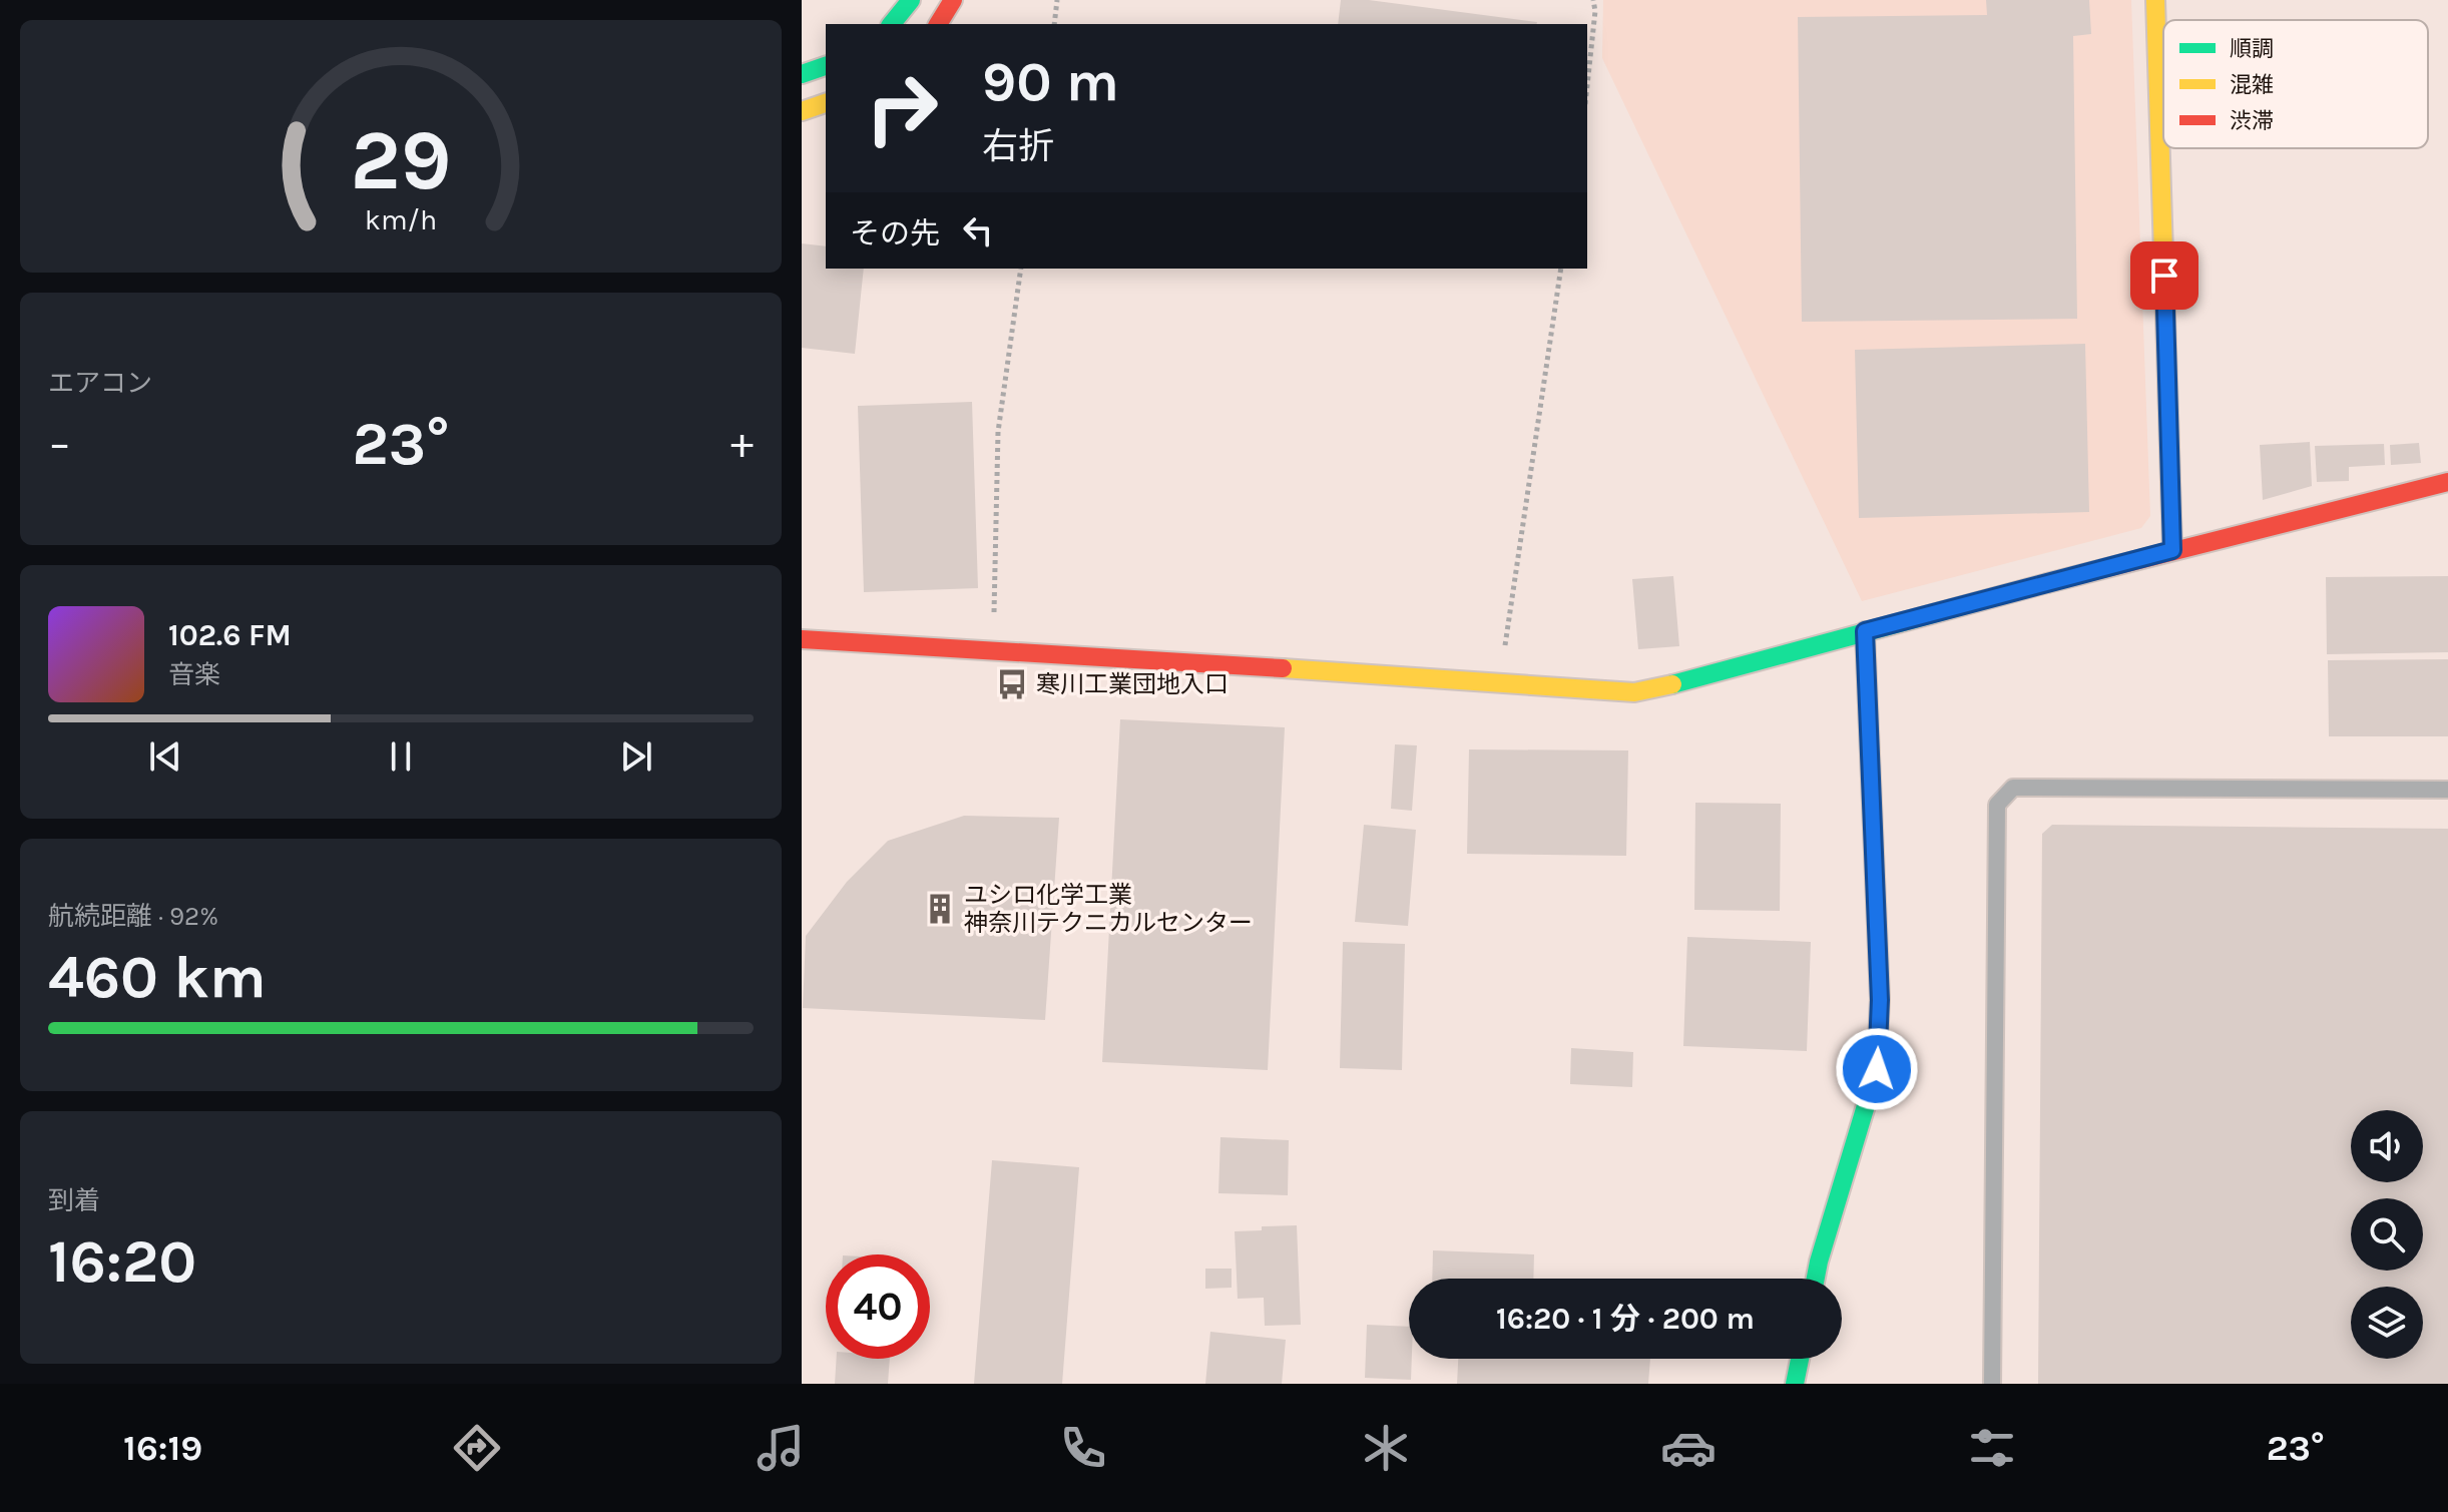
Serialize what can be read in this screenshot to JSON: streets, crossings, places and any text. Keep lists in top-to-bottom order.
{
  "places": {
    "bus stop": ["寒川工業団地入口"],
    "building": ["ユシロ化学工業 神奈川テクニカルセンター"]
  },
  "legend": ["順調", "混雑", "渋滞"],
  "page": {
    "turn": ["90 m", "右折"],
    "then": "その先",
    "tile": [
      "エアコン",
      ["航続距離 · 92%", "460 km"],
      ["到着", "16:20"]
    ],
    "heat": ["−", "23°", "+"],
    "song": ["102.6 FM", "音楽"],
    "limit": "40",
    "trip": "16:20 · 1 分 · 200 m",
    "tabs": ["16:19", "23°"],
    "gauge": ["29", "km/h"]
  }
}
